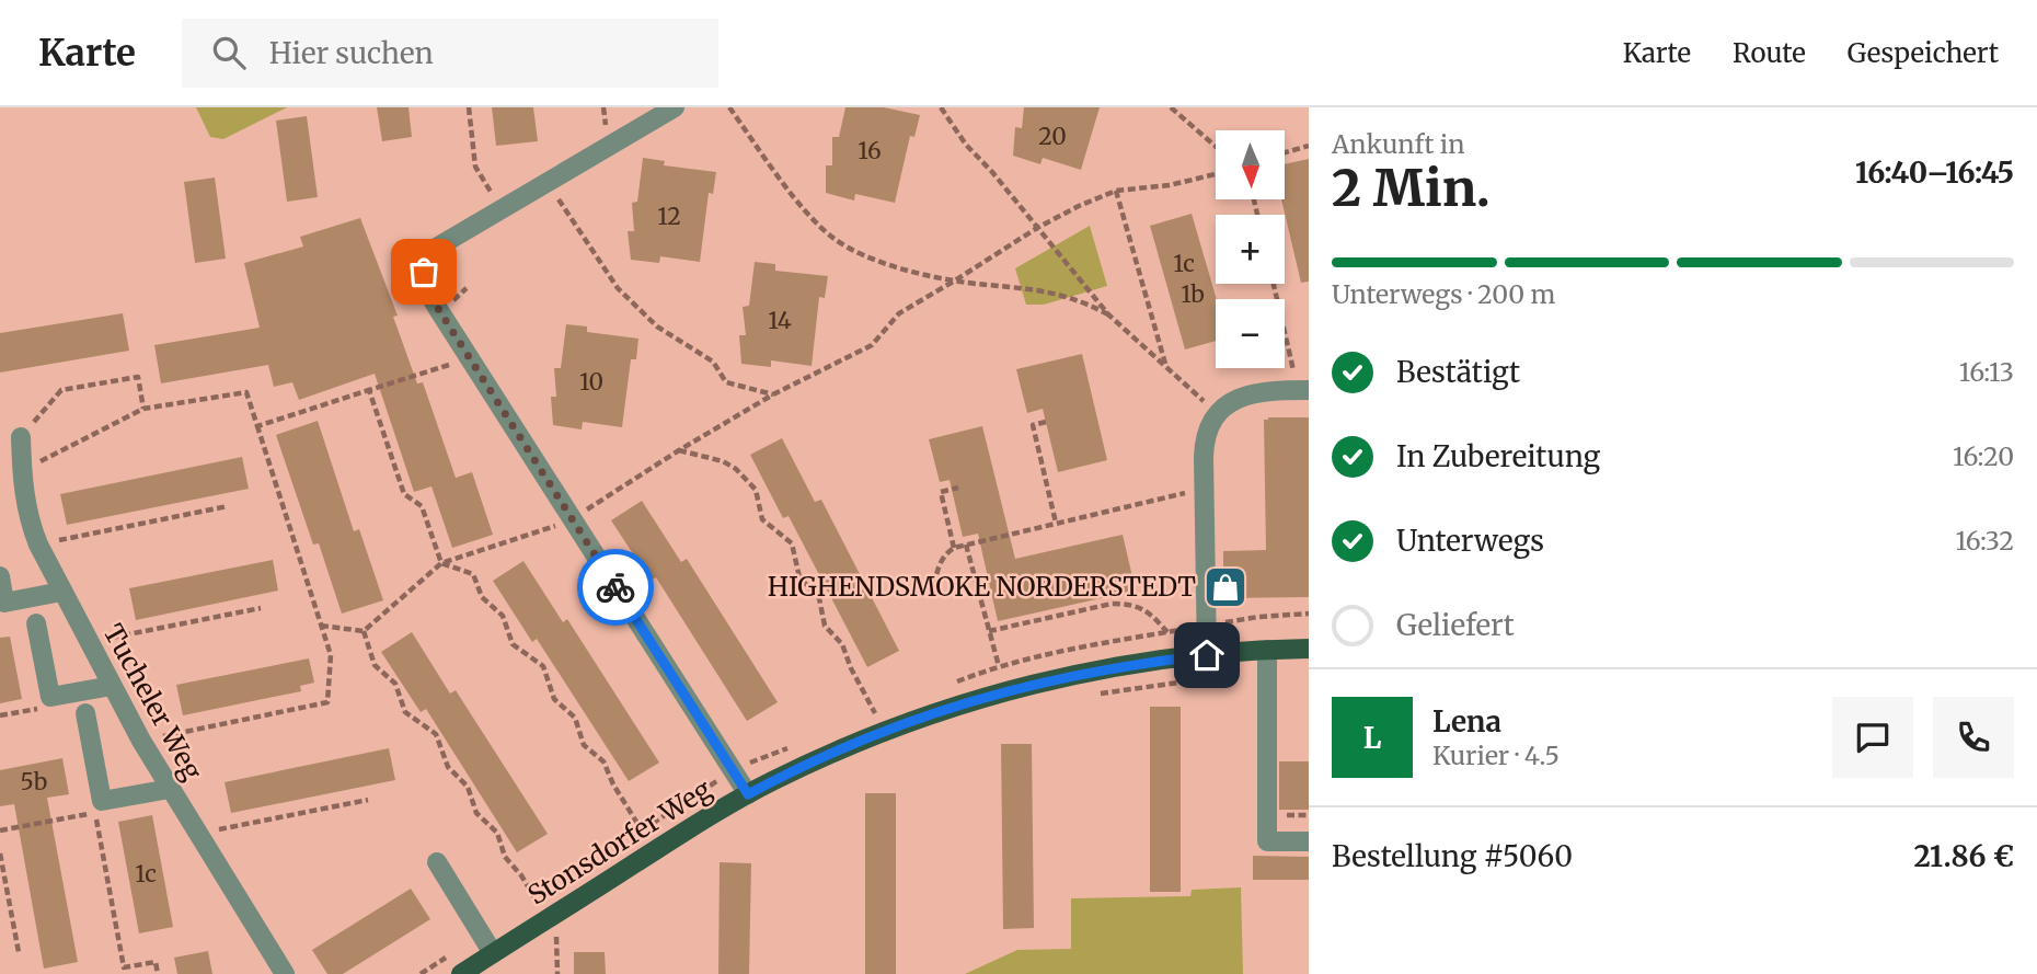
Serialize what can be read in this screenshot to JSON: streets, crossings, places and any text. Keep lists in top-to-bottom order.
{
  "streets": {
    "main road": ["Stonsdorfer Weg"],
    "street": ["Tucheler Weg"]
  },
  "places": {
    "shop": ["HIGHENDSMOKE NORDERSTEDT"]
  },
  "house_numbers": [
    "20",
    "16",
    "12",
    "1c",
    "1b",
    "14",
    "10",
    "5b",
    "1c"
  ],
  "north": "bottom",
  "page": {
    "header": "Karte",
    "search": "Hier suchen",
    "nav": ["Karte", "Route", "Gespeichert"],
    "heading": ["2 Min.", "Ankunft in", "16:40–16:45"],
    "panel": [
      "Lena",
      "Kurier · 4.5",
      "Bestellung #5060",
      "21.86 €"
    ],
    "map_buttons": ["+", "−"],
    "bar": "Unterwegs · 200 m",
    "list": [
      ["Bestätigt", "16:13"],
      ["In Zubereitung", "16:20"],
      ["Unterwegs", "16:32"],
      "Geliefert"
    ],
    "round": "L"
  }
}
